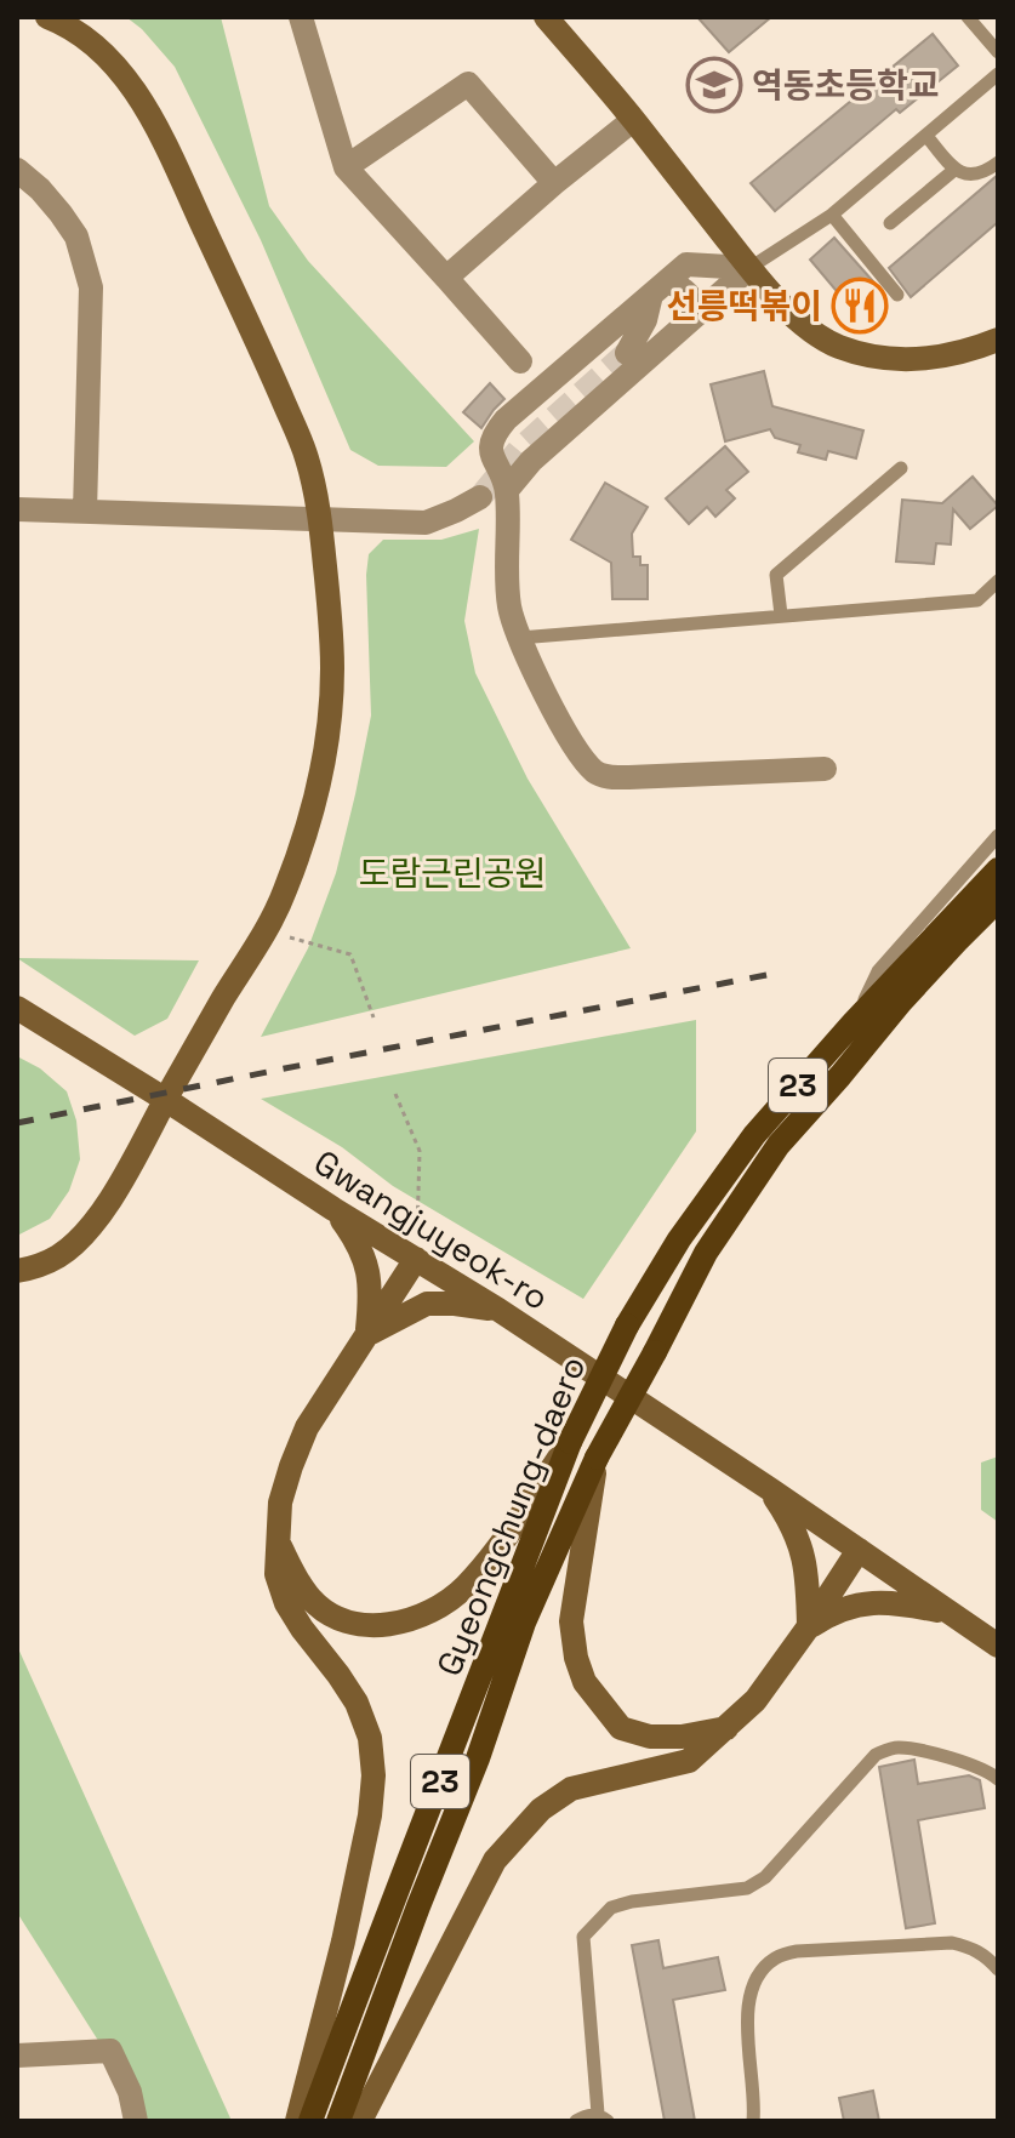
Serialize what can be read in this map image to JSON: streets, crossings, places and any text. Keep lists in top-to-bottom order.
{
  "streets": {
    "main road": ["23", "Gyeongchung-daero"],
    "street": ["Gwangjuyeok-ro"]
  },
  "parks": ["도람근린공원"],
  "places": {
    "school or university": ["역동초등학교"],
    "restaurant": ["선릉떡볶이"]
  }
}
